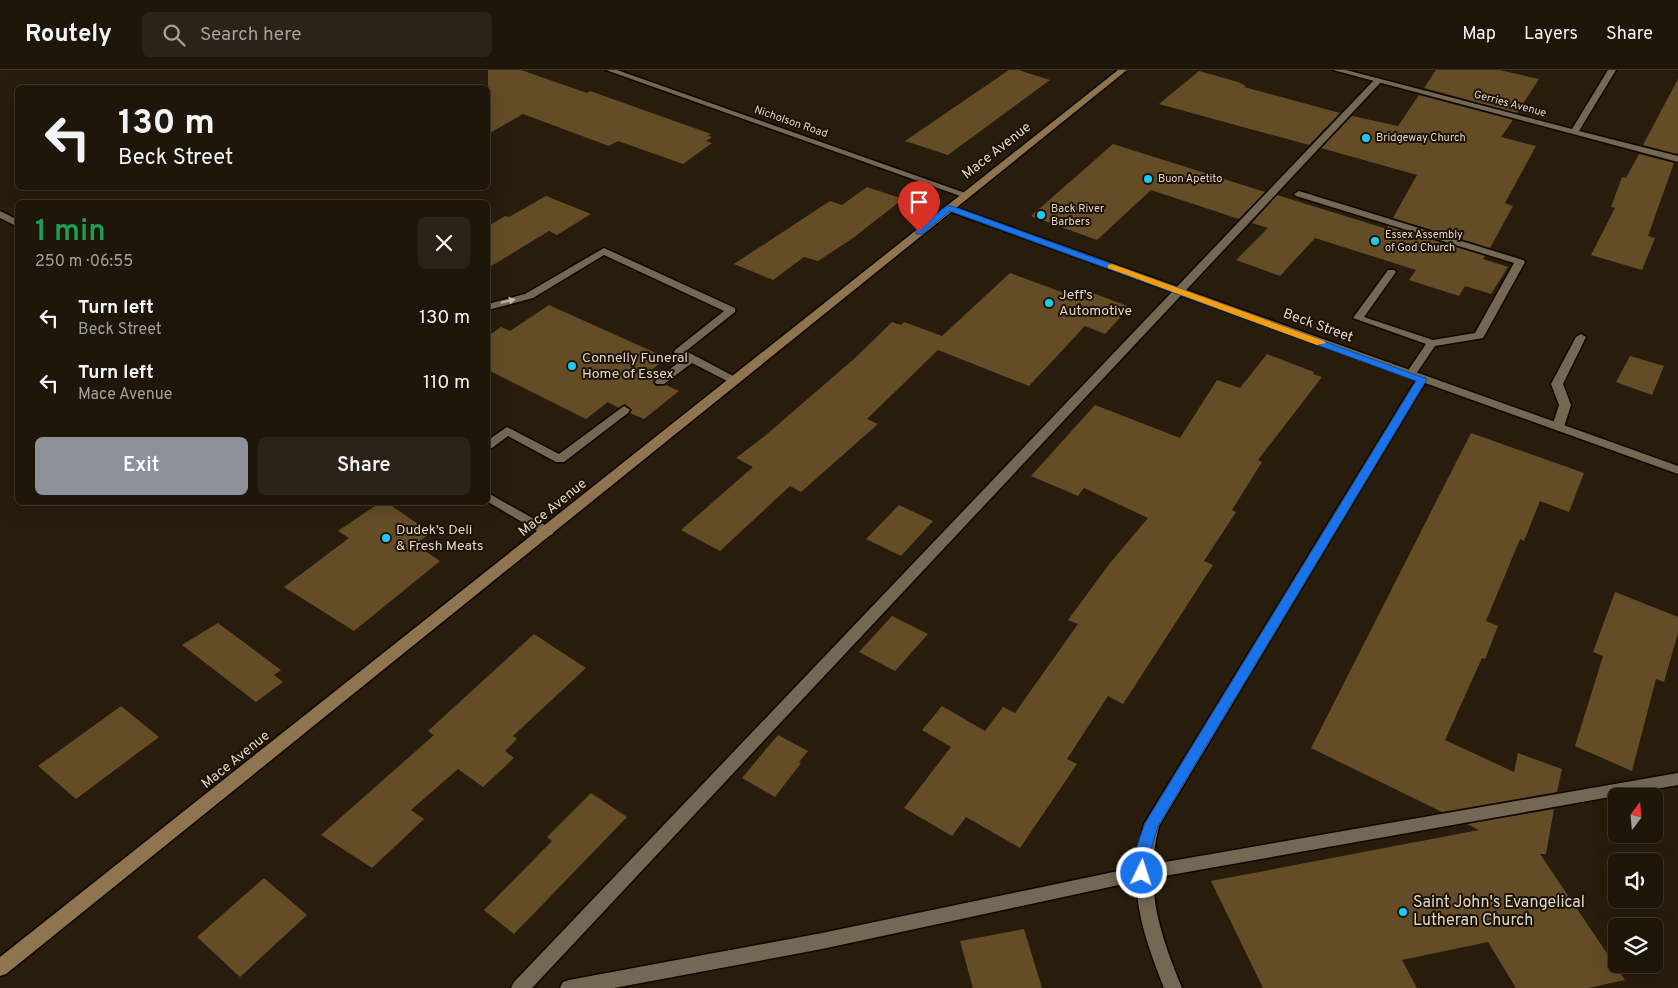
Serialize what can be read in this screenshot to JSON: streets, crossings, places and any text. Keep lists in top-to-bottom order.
{
  "streets": {
    "main road": ["Mace Avenue"],
    "street": ["Gerries Avenue", "Nicholson Road", "Beck Street"]
  },
  "crossings": [
    ["Nicholson Road", "Mace Avenue"],
    ["Mace Avenue", "Beck Street"]
  ],
  "places": [
    "Bridgeway Church",
    "Buon Apetito",
    "Back River Barbers",
    "Essex Assembly of God Church",
    "Jeff’s Automotive",
    "Connelly Funeral Home of Essex",
    "Dudek’s Deli & Fresh Meats",
    "Saint John's Evangelical Lutheran Church"
  ],
  "north": "top",
  "page": {
    "header": "Routely",
    "search": "Search here",
    "nav": ["Map", "Layers", "Share"],
    "turn": ["130 m", "Beck Street"],
    "heading": ["1 min", "250 m · 06:55"],
    "list": [
      {
        "name": "Turn left",
        "note": "Beck Street",
        "value": "130 m"
      },
      {
        "name": "Turn left",
        "note": "Mace Avenue",
        "value": "110 m"
      }
    ],
    "buttons": ["Exit", "Share"]
  }
}
